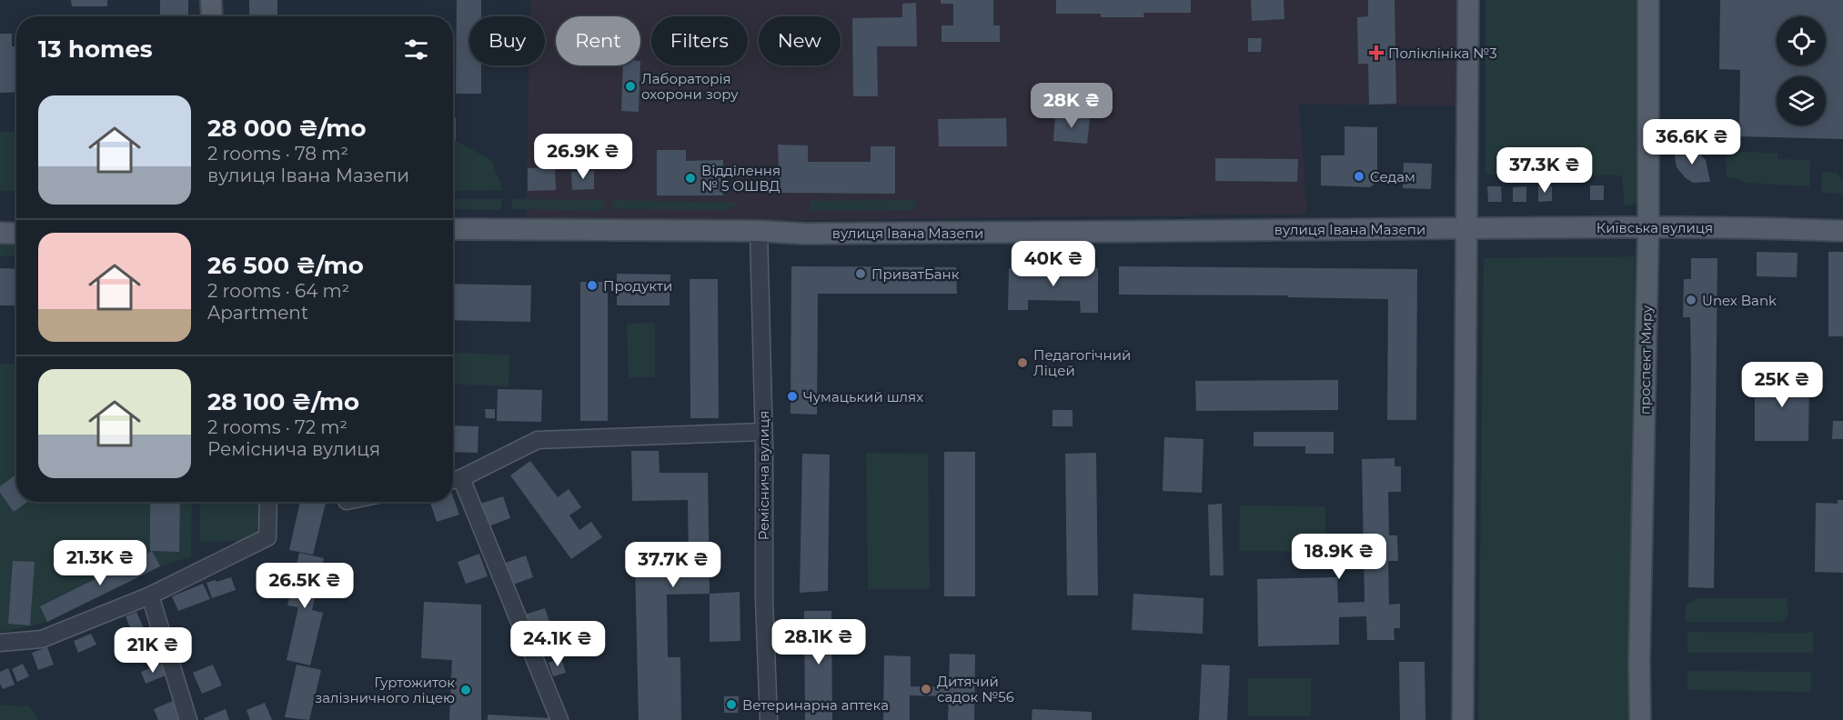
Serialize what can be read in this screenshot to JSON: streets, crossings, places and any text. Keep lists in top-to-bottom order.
{
  "streets": {
    "main road": ["Київська вулиця", "вулиця Івана Мазепи", "проспект Миру"],
    "street": ["Реміснича вулиця"]
  },
  "crossings": [
    ["Київська вулиця", "вулиця Івана Мазепи"],
    ["Київська вулиця", "проспект Миру"],
    ["вулиця Івана Мазепи", "Реміснича вулиця"]
  ],
  "places": {
    "health": ["Поліклініка №3"],
    "other": [
      "Лабораторія охорони зору",
      "Седам",
      "Відділення № 5 ОШВД",
      "ПриватБанк",
      "Продукти",
      "Unex Bank",
      "Педагогічний Ліцей",
      "Чумацький шлях",
      "Дитячий садок №56",
      "Гуртожиток залізничного ліцею",
      "Ветеринарна аптека"
    ]
  },
  "page": {
    "chip": [
      "Buy",
      "Rent",
      "Filters",
      "New"
    ],
    "heading": "13 homes",
    "list": [
      {
        "name": "28 000 ₴/mo",
        "note": "2 rooms · 78 m² · вулиця Івана Мазепи"
      },
      {
        "name": "26 500 ₴/mo",
        "note": "2 rooms · 64 m² · Apartment"
      },
      {
        "name": "28 100 ₴/mo",
        "note": "2 rooms · 72 m² · Реміснича вулиця"
      }
    ],
    "price": [
      "28K ₴",
      "36.6K ₴",
      "26.9K ₴",
      "37.3K ₴",
      "40K ₴",
      "25K ₴",
      "18.9K ₴",
      "21.3K ₴",
      "37.7K ₴",
      "26.5K ₴",
      "28.1K ₴",
      "24.1K ₴",
      "21K ₴"
    ]
  }
}
